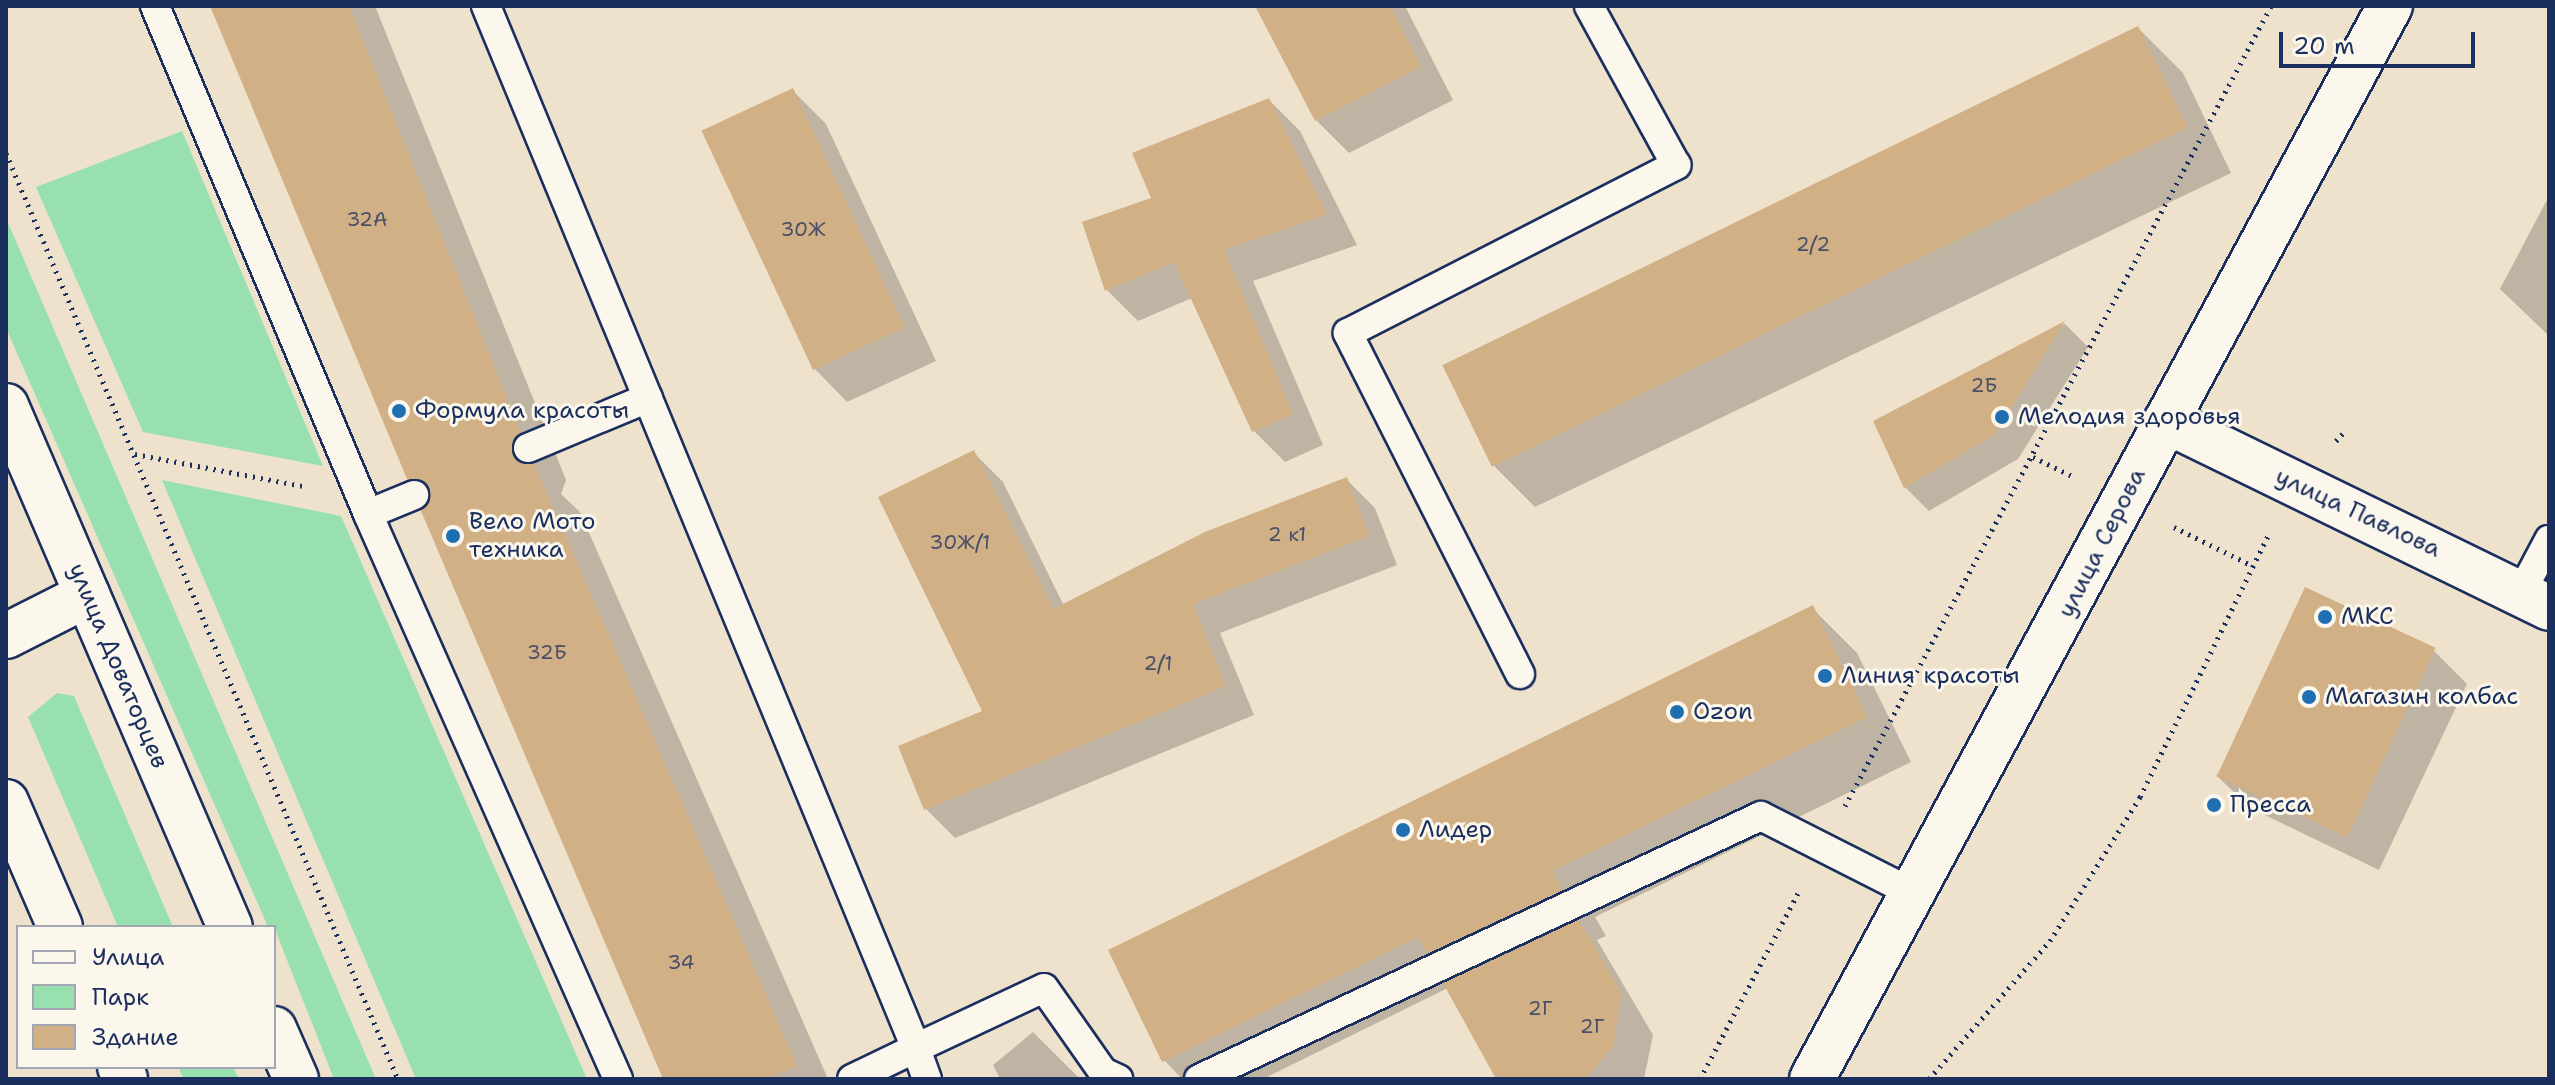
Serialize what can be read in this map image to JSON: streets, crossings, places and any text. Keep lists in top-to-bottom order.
{
  "streets": {
    "main road": ["улица Павлова", "улица Серова", "улица Доваторцев"]
  },
  "crossings": [
    ["улица Павлова", "улица Серова"]
  ],
  "places": [
    "Формула красоты",
    "Мелодия здоровья",
    "Вело Мото техника",
    "МКС",
    "Линия красоты",
    "Магазин колбас",
    "Ozon",
    "Пресса",
    "Лидер"
  ],
  "house_numbers": [
    "32А",
    "30Ж",
    "2/2",
    "2Б",
    "2 к1",
    "30Ж/1",
    "32Б",
    "2/1",
    "34",
    "2Г",
    "2Г"
  ],
  "legend": ["Улица", "Парк", "Здание"],
  "scale_bar": "20 m"
}
